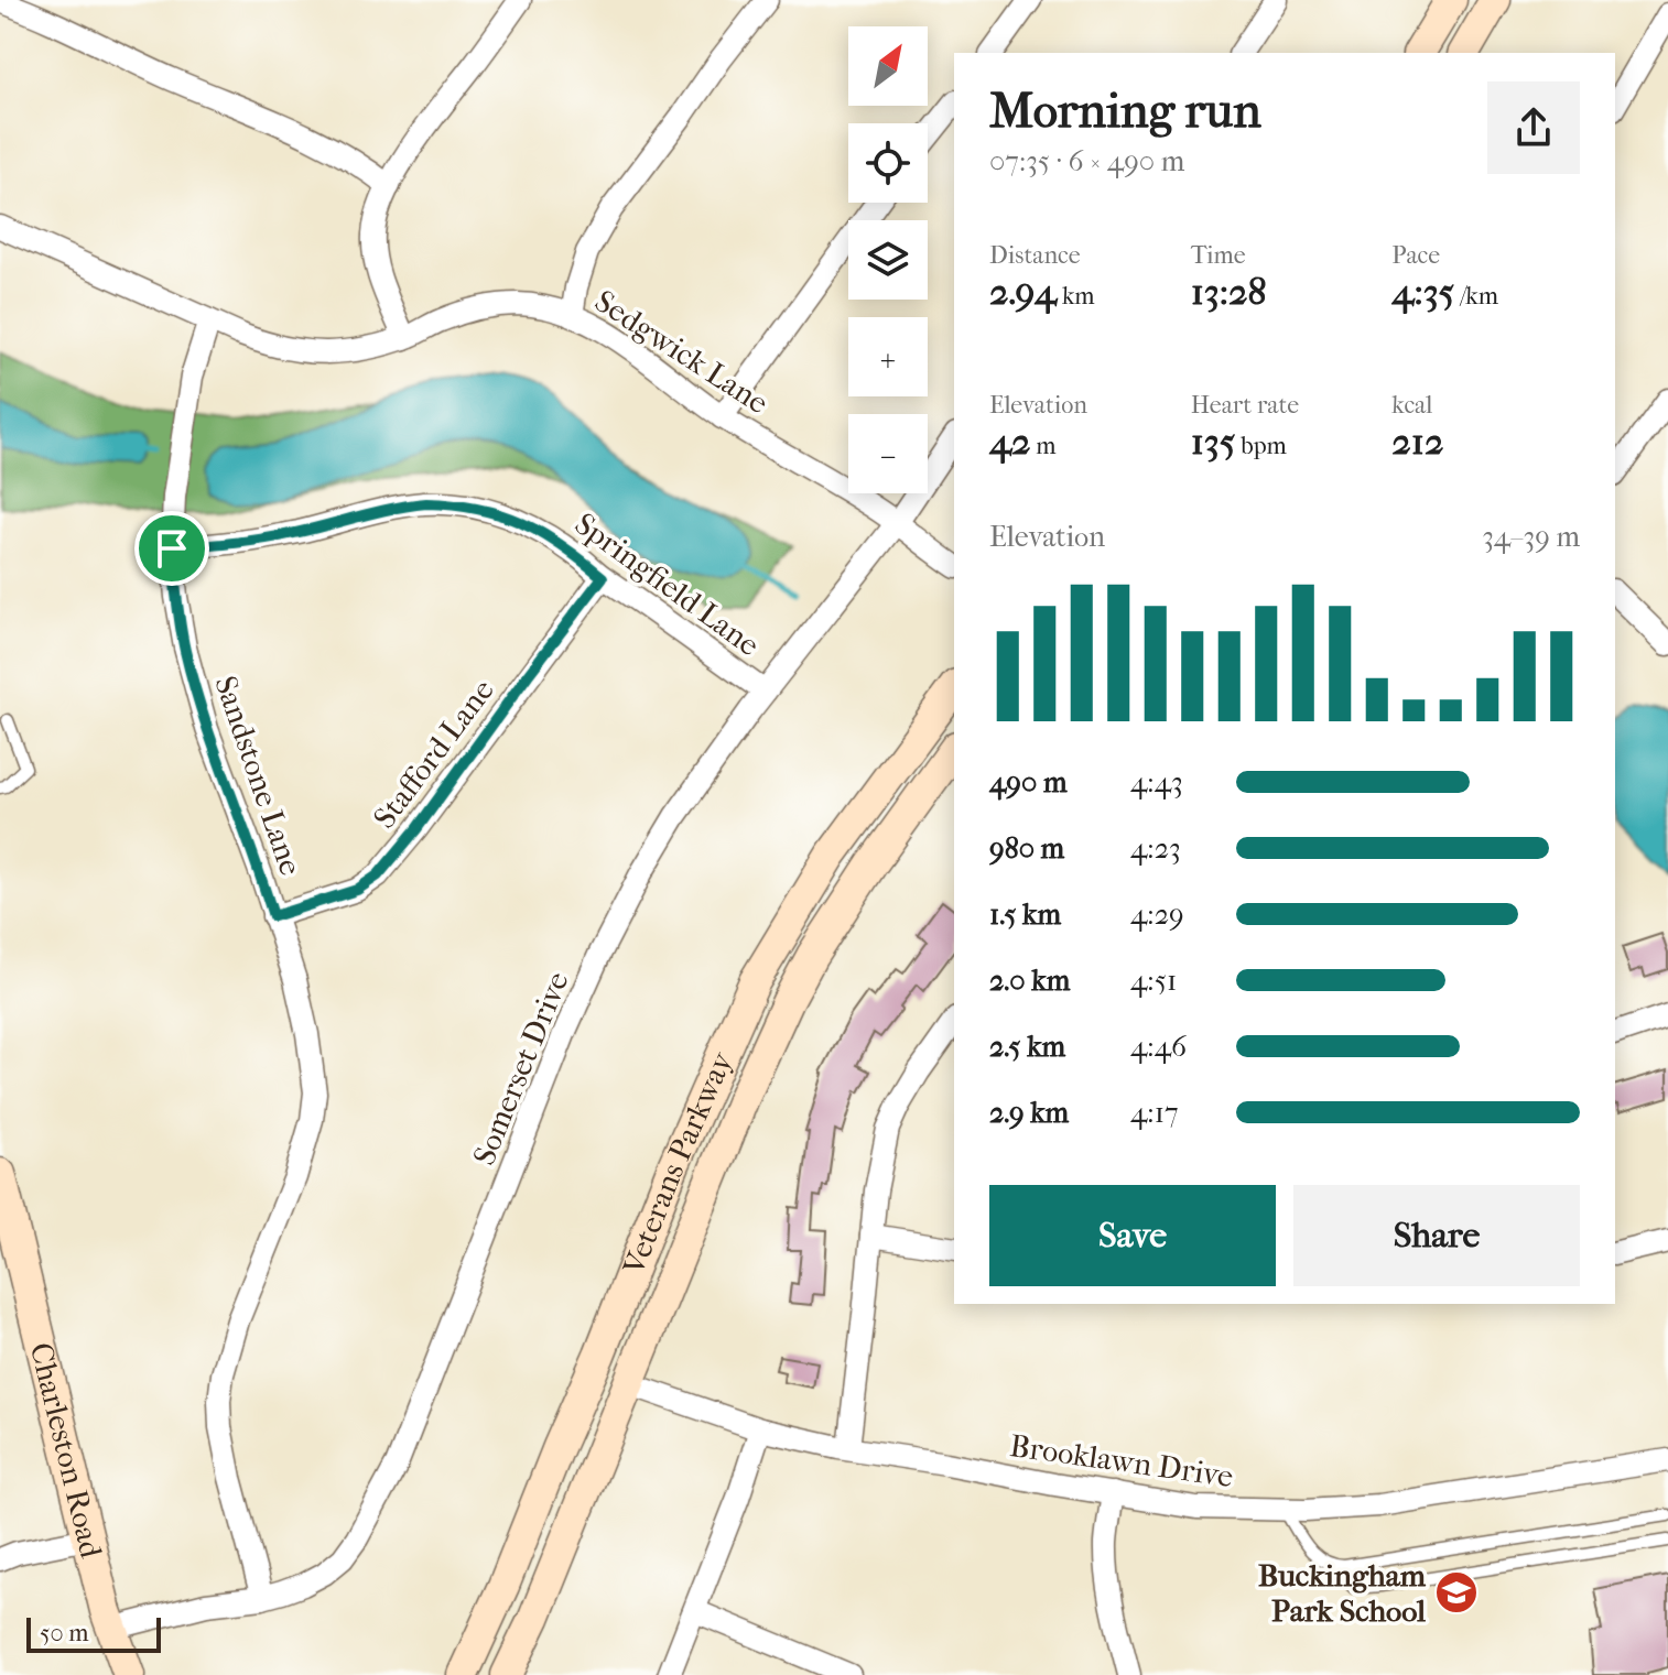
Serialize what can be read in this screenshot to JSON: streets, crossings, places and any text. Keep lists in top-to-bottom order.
{
  "streets": {
    "main road": ["Veterans Parkway", "Charleston Road"],
    "street": [
      "Sedgwick Lane",
      "Springfield Lane",
      "Stafford Lane",
      "Sandstone Lane",
      "Somerset Drive",
      "Brooklawn Drive"
    ]
  },
  "crossings": [
    ["Sedgwick Lane", "Sandstone Lane"],
    ["Sedgwick Lane", "Somerset Drive"],
    ["Springfield Lane", "Stafford Lane"],
    ["Springfield Lane", "Sandstone Lane"],
    ["Springfield Lane", "Somerset Drive"],
    ["Stafford Lane", "Sandstone Lane"],
    ["Sandstone Lane", "Somerset Drive"],
    ["Somerset Drive", "Charleston Road"],
    ["Veterans Parkway", "Brooklawn Drive"]
  ],
  "places": {
    "school or university": ["Buckingham Park School"]
  },
  "scale_bar": "50 m",
  "north": "top right",
  "page": {
    "map_buttons": ["+", "−"],
    "heading": ["Morning run", "07:35 · 6 × 490 m"],
    "stats": [
      ["Distance", "2.94 km"],
      ["Time", "13:28"],
      ["Pace", "4:35 /km"],
      ["Elevation", "42 m"],
      ["Heart rate", "135 bpm"],
      ["kcal", "212"]
    ],
    "chart": ["Elevation", "34–39 m"],
    "list": [
      {
        "name": "490 m",
        "note": "4:43"
      },
      {
        "name": "980 m",
        "note": "4:23"
      },
      {
        "name": "1.5 km",
        "note": "4:29"
      },
      {
        "name": "2.0 km",
        "note": "4:51"
      },
      {
        "name": "2.5 km",
        "note": "4:46"
      },
      {
        "name": "2.9 km",
        "note": "4:17"
      }
    ],
    "buttons": ["Save", "Share"],
    "scale": "50 m"
  }
}
